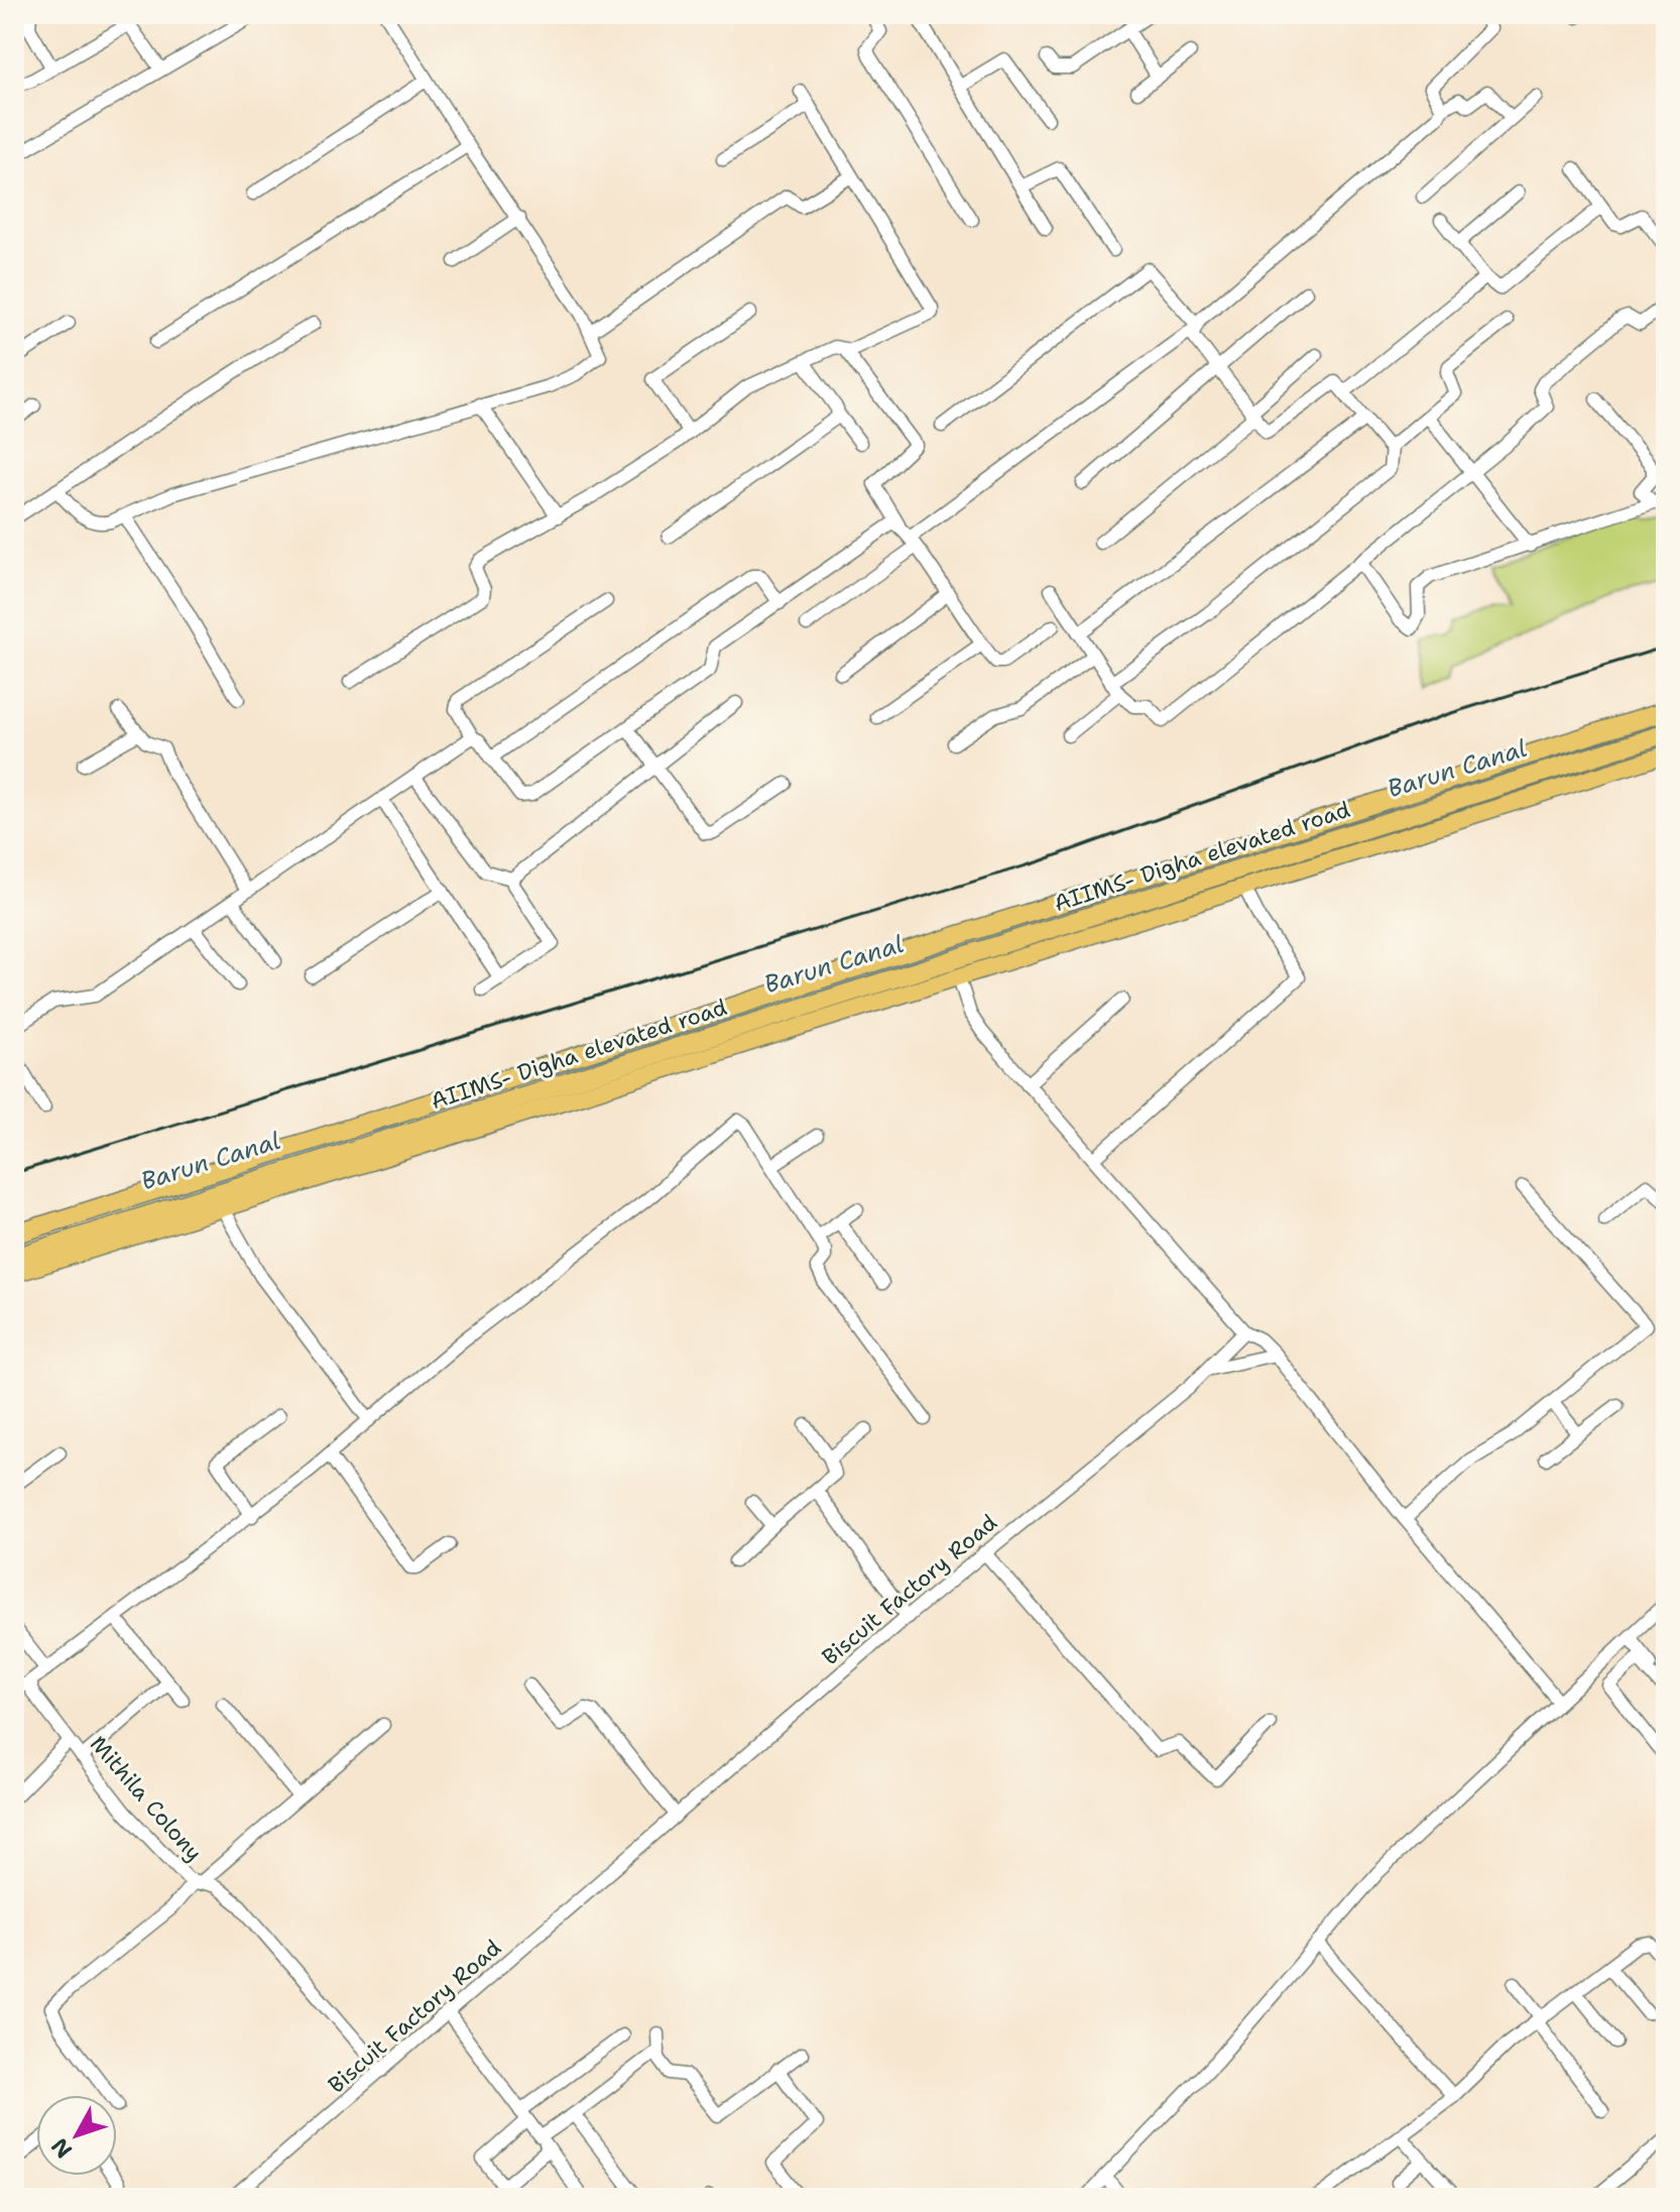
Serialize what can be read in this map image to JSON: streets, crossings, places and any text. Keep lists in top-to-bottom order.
{
  "streets": {
    "highway": ["AIIMS- Digha elevated road"],
    "street": ["Biscuit Factory Road", "Mithila Colony"]
  },
  "crossings": [
    ["Biscuit Factory Road", "Mithila Colony"]
  ],
  "water": ["Barun Canal"],
  "north": "bottom left"
}
